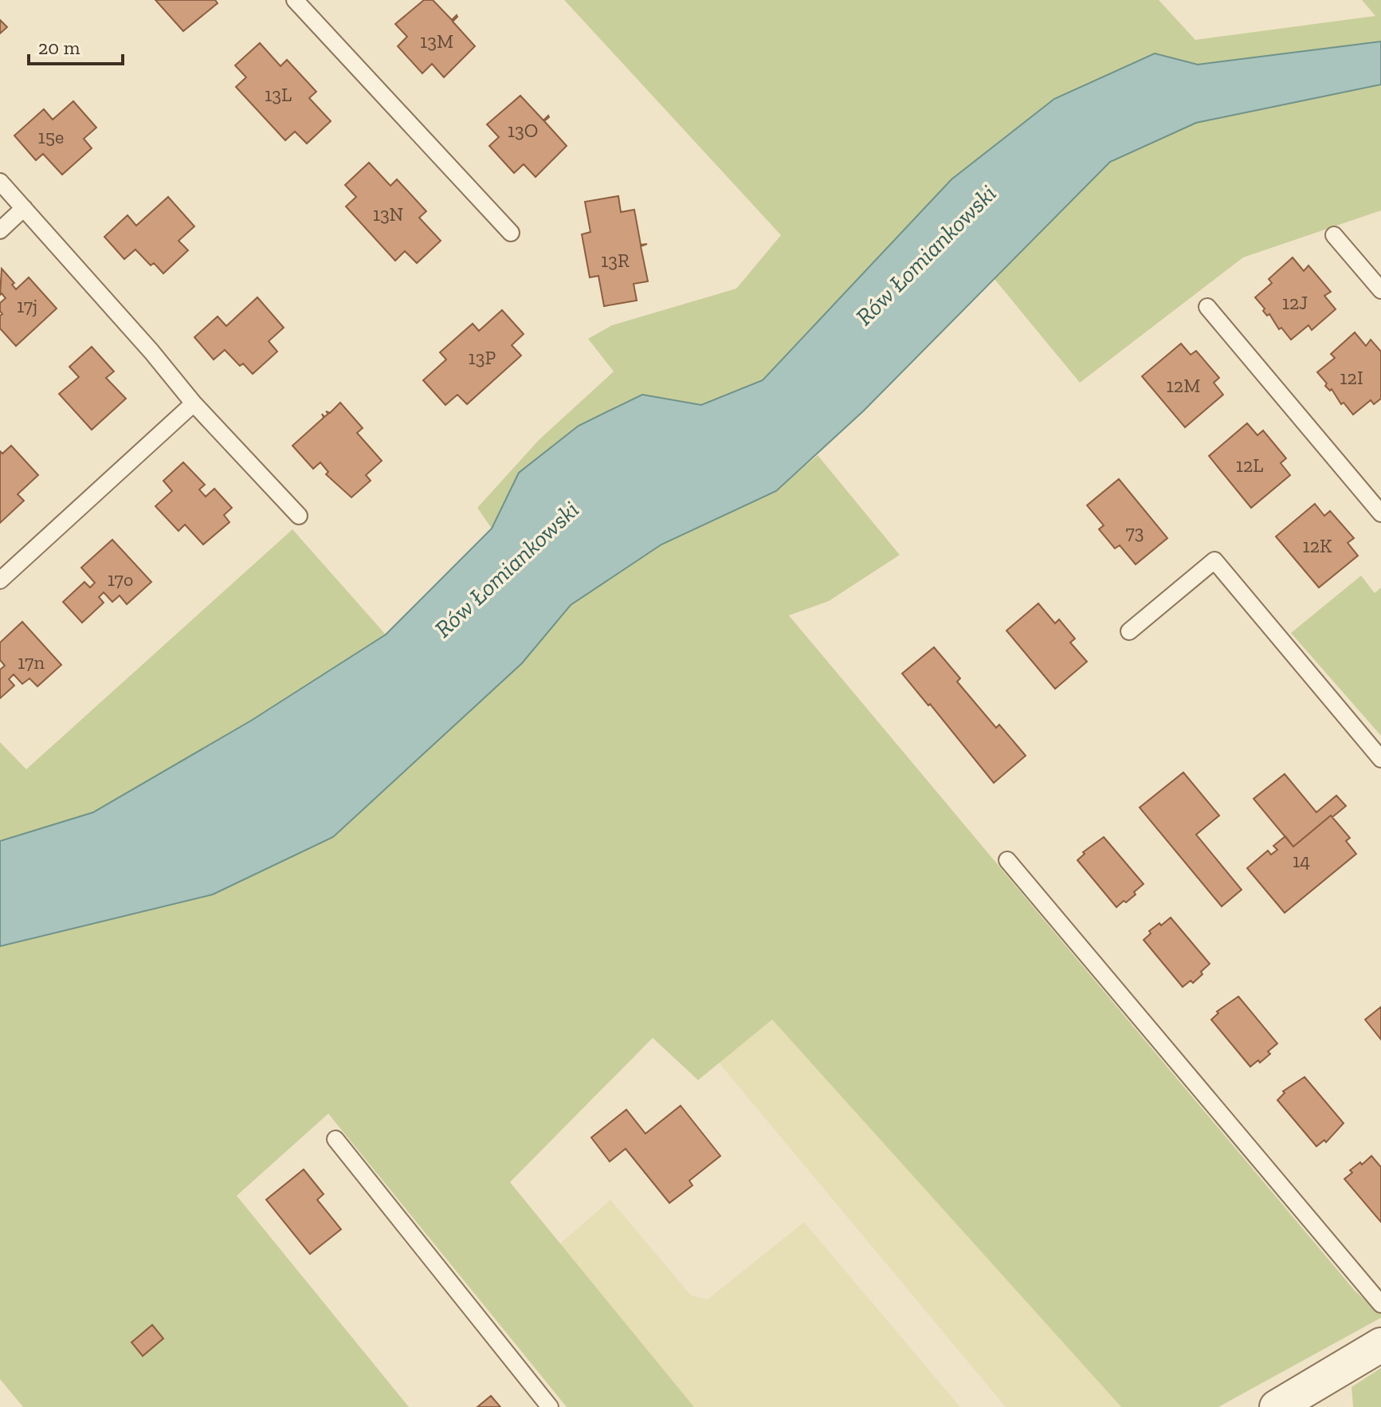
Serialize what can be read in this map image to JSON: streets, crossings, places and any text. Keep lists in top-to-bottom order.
{
  "water": ["Rów Łomiankowski"],
  "house_numbers": [
    "13M",
    "13L",
    "13O",
    "15e",
    "13N",
    "13R",
    "12J",
    "17j",
    "13P",
    "12I",
    "12M",
    "12L",
    "73",
    "12K",
    "17o",
    "17n",
    "14"
  ],
  "scale_bar": "20 m"
}
